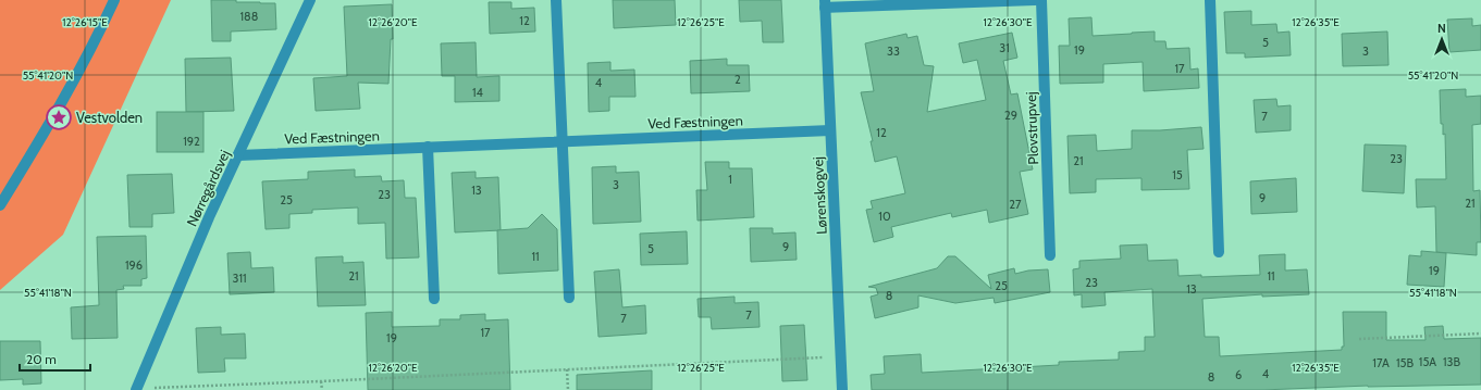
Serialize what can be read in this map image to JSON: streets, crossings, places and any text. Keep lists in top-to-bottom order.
{
  "streets": {
    "street": [
      "Ved Fæstningen",
      "Plovstrupvej",
      "Nørregårdsvej",
      "Lørenskogvej"
    ]
  },
  "crossings": [
    ["Ved Fæstningen", "Nørregårdsvej"],
    ["Ved Fæstningen", "Lørenskogvej"]
  ],
  "places": {
    "place": ["Vestvolden"]
  },
  "house_numbers": [
    "188",
    "12",
    "5",
    "31",
    "19",
    "33",
    "3",
    "17",
    "2",
    "4",
    "14",
    "29",
    "7",
    "12",
    "192",
    "23",
    "21",
    "15",
    "1",
    "3",
    "13",
    "23",
    "9",
    "25",
    "21",
    "27",
    "10",
    "9",
    "5",
    "11",
    "196",
    "19",
    "21",
    "11",
    "311",
    "23",
    "25",
    "13",
    "8",
    "7",
    "7",
    "17",
    "19",
    "15A",
    "13B",
    "17A",
    "15B",
    "4",
    "6",
    "8"
  ],
  "scale_bar": "20 m",
  "north": "top",
  "coordinates": [
    "12°26'15\"E",
    "12°26'20\"E",
    "12°26'25\"E",
    "12°26'30\"E",
    "12°26'35\"E",
    "55°41'20\"N",
    "55°41'18\"N"
  ]
}
